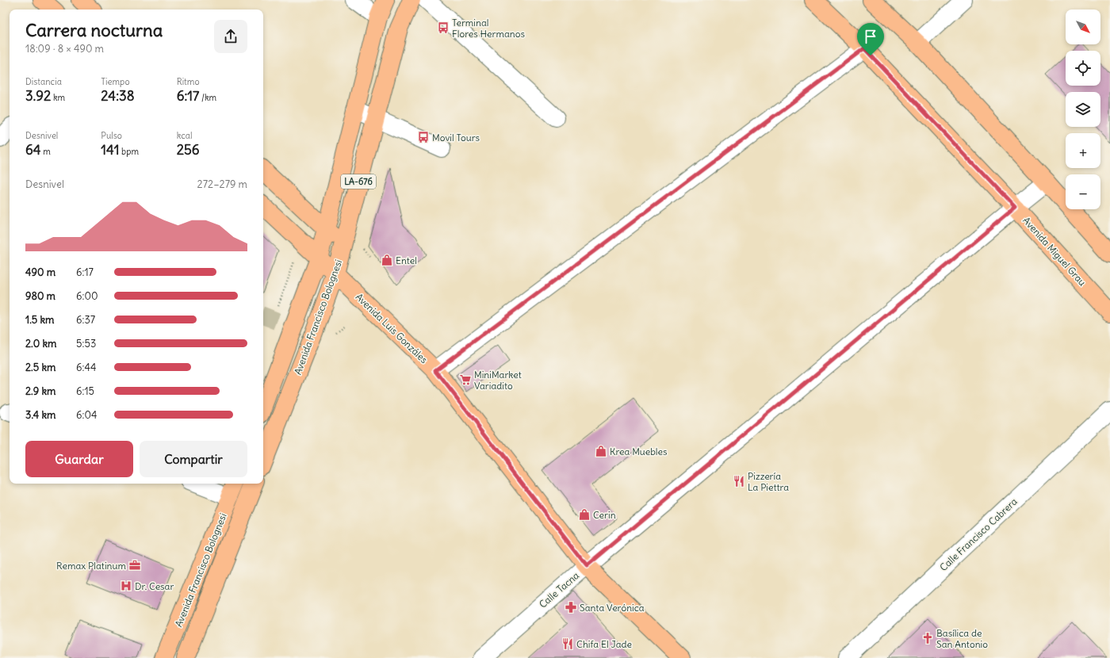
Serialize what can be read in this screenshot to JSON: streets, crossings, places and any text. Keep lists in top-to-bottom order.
{
  "streets": {
    "main road": [
      "LA-676",
      "Avenida Miguel Grau",
      "Avenida Francisco Bolognesi",
      "Avenida Luis Gonzáles"
    ],
    "street": ["Calle Francisco Cabrera", "Calle Tacna"]
  },
  "crossings": [
    ["Avenida Miguel Grau", "Calle Tacna"],
    ["Avenida Francisco Bolognesi", "Avenida Luis Gonzáles"],
    ["Avenida Luis Gonzáles", "Calle Tacna"]
  ],
  "places": {
    "bus stop": ["Terminal Flores Hermanos", "Movil Tours"],
    "shop": ["Entel", "Krea Muebles", "Cerin"],
    "supermarket": ["MiniMarket Variadito"],
    "restaurant": ["Pizzería La Piettra", "Chifa El Jade"],
    "office": ["Remax Platinum"],
    "hospital": ["Dr. Cesar"],
    "pharmacy": ["Santa Verónica"],
    "church": ["Basílica de San Antonio"]
  },
  "north": "bottom right",
  "page": {
    "map_buttons": ["+", "−"],
    "heading": ["Carrera nocturna", "18:09 · 8 × 490 m"],
    "stats": [
      ["Distancia", "3.92 km"],
      ["Tiempo", "24:38"],
      ["Ritmo", "6:17 /km"],
      ["Desnivel", "64 m"],
      ["Pulso", "141 bpm"],
      ["kcal", "256"]
    ],
    "chart": ["Desnivel", "272–279 m"],
    "list": [
      {
        "name": "490 m",
        "note": "6:17"
      },
      {
        "name": "980 m",
        "note": "6:00"
      },
      {
        "name": "1.5 km",
        "note": "6:37"
      },
      {
        "name": "2.0 km",
        "note": "5:53"
      },
      {
        "name": "2.5 km",
        "note": "6:44"
      },
      {
        "name": "2.9 km",
        "note": "6:15"
      },
      {
        "name": "3.4 km",
        "note": "6:04"
      }
    ],
    "buttons": ["Guardar", "Compartir"]
  }
}
